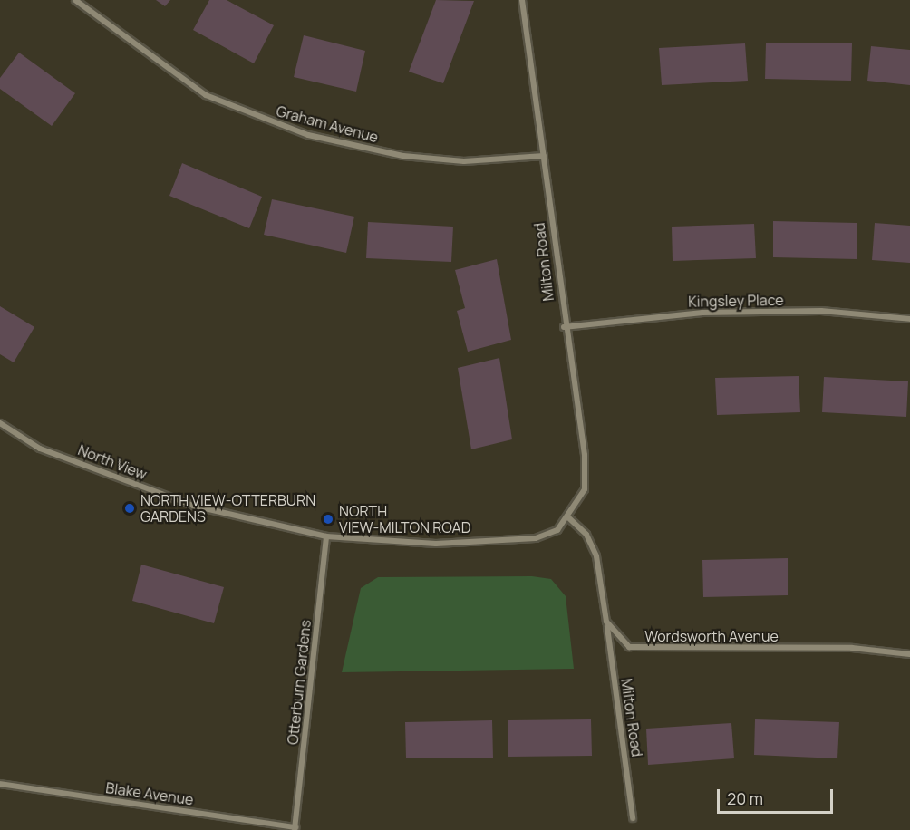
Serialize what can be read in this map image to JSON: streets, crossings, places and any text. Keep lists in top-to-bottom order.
{
  "streets": {
    "street": [
      "Graham Avenue",
      "Milton Road",
      "Kingsley Place",
      "North View",
      "Wordsworth Avenue",
      "Otterburn Gardens",
      "Blake Avenue"
    ]
  },
  "crossings": [
    ["Graham Avenue", "Milton Road"],
    ["Milton Road", "Kingsley Place"],
    ["Milton Road", "North View"],
    ["Milton Road", "Wordsworth Avenue"],
    ["North View", "Wordsworth Avenue"],
    ["North View", "Otterburn Gardens"],
    ["Otterburn Gardens", "Blake Avenue"]
  ],
  "places": ["NORTH VIEW-OTTERBURN GARDENS", "NORTH VIEW-MILTON ROAD"],
  "scale_bar": "20 m"
}
